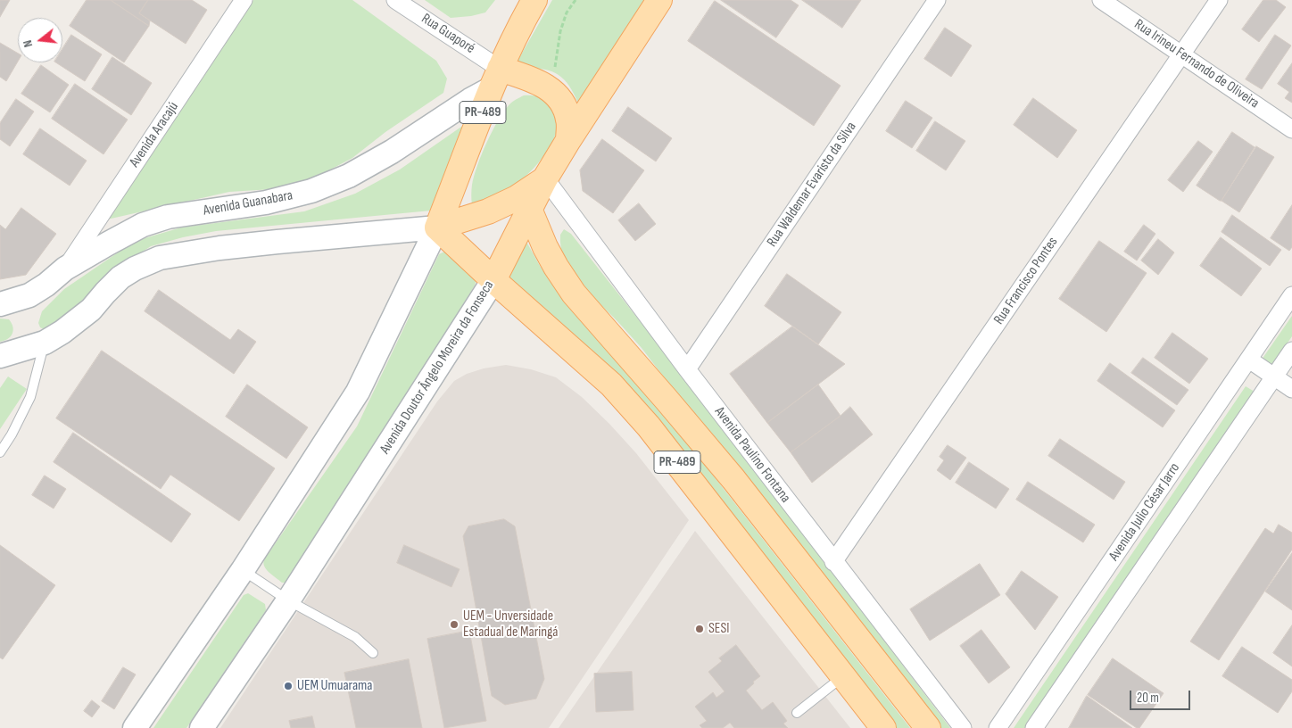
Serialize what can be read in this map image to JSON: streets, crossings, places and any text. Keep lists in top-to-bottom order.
{
  "streets": {
    "main road": ["PR-489", "Avenida Doutor Ângelo Moreira da Fonseca"],
    "street": [
      "Rua Guaporé",
      "Rua Irineu Fernando de Oliveira",
      "Avenida Aracajú",
      "Rua Waldemar Evaristo da Silva",
      "Avenida Guanabara",
      "Rua Francisco Pontes",
      "Avenida Paulino Fontana",
      "Avenida Julio César Jarro"
    ]
  },
  "crossings": [
    ["Rua Guaporé", "PR-489"],
    ["Rua Guaporé", "Avenida Guanabara"],
    ["Rua Irineu Fernando de Oliveira", "Rua Francisco Pontes"],
    ["PR-489", "Avenida Guanabara"],
    ["PR-489", "Avenida Doutor Ângelo Moreira da Fonseca"],
    ["Avenida Aracajú", "Avenida Guanabara"],
    ["Rua Waldemar Evaristo da Silva", "Avenida Paulino Fontana"],
    ["Rua Francisco Pontes", "Avenida Paulino Fontana"],
    ["Avenida Doutor Ângelo Moreira da Fonseca", "Avenida Paulino Fontana"]
  ],
  "places": ["UEM - Unversidade Estadual de Maringá", "SESI", "UEM Umuarama"],
  "scale_bar": "20 m",
  "north": "left"
}
